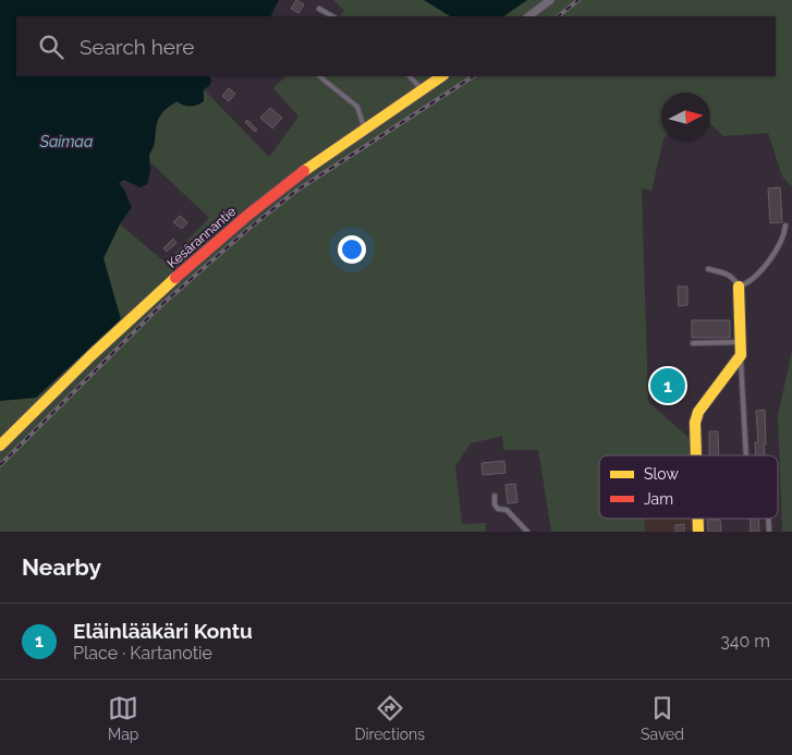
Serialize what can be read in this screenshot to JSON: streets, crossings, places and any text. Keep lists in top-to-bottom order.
{
  "streets": {
    "street": ["Kesärannantie"]
  },
  "water": ["Saimaa"],
  "legend": ["Slow", "Jam"],
  "north": "right",
  "page": {
    "search": "Search here",
    "pins": "1",
    "heading": "Nearby",
    "list": [
      {
        "mark": "1",
        "name": "Eläinlääkäri Kontu",
        "note": "Place · Kartanotie",
        "value": "340 m"
      }
    ],
    "nav": ["Map", "Directions", "Saved"]
  }
}
